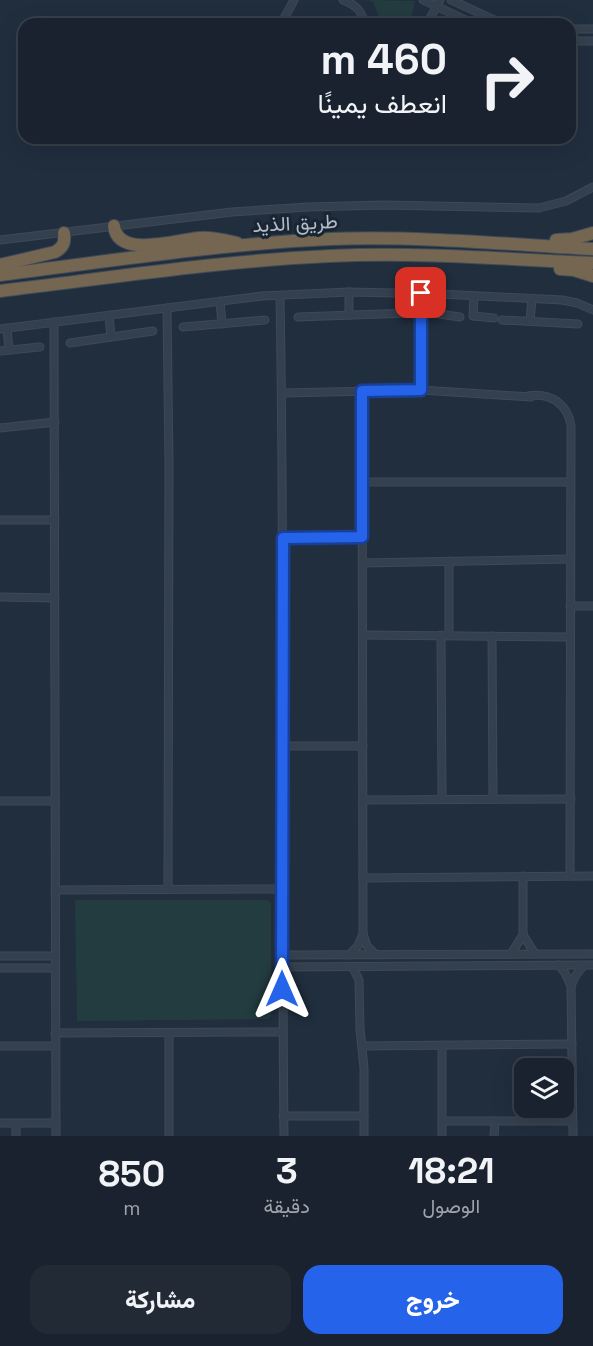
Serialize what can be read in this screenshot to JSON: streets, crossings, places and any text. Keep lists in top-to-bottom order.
{
  "streets": {
    "highway": ["طريق الذيد"]
  },
  "page": {
    "turn": ["460 m", "انعطف يمينًا"],
    "eta": [
      "18:21",
      "الوصول",
      "3",
      "دقيقة",
      "850",
      "m"
    ],
    "buttons": ["خروج", "مشاركة"]
  }
}
